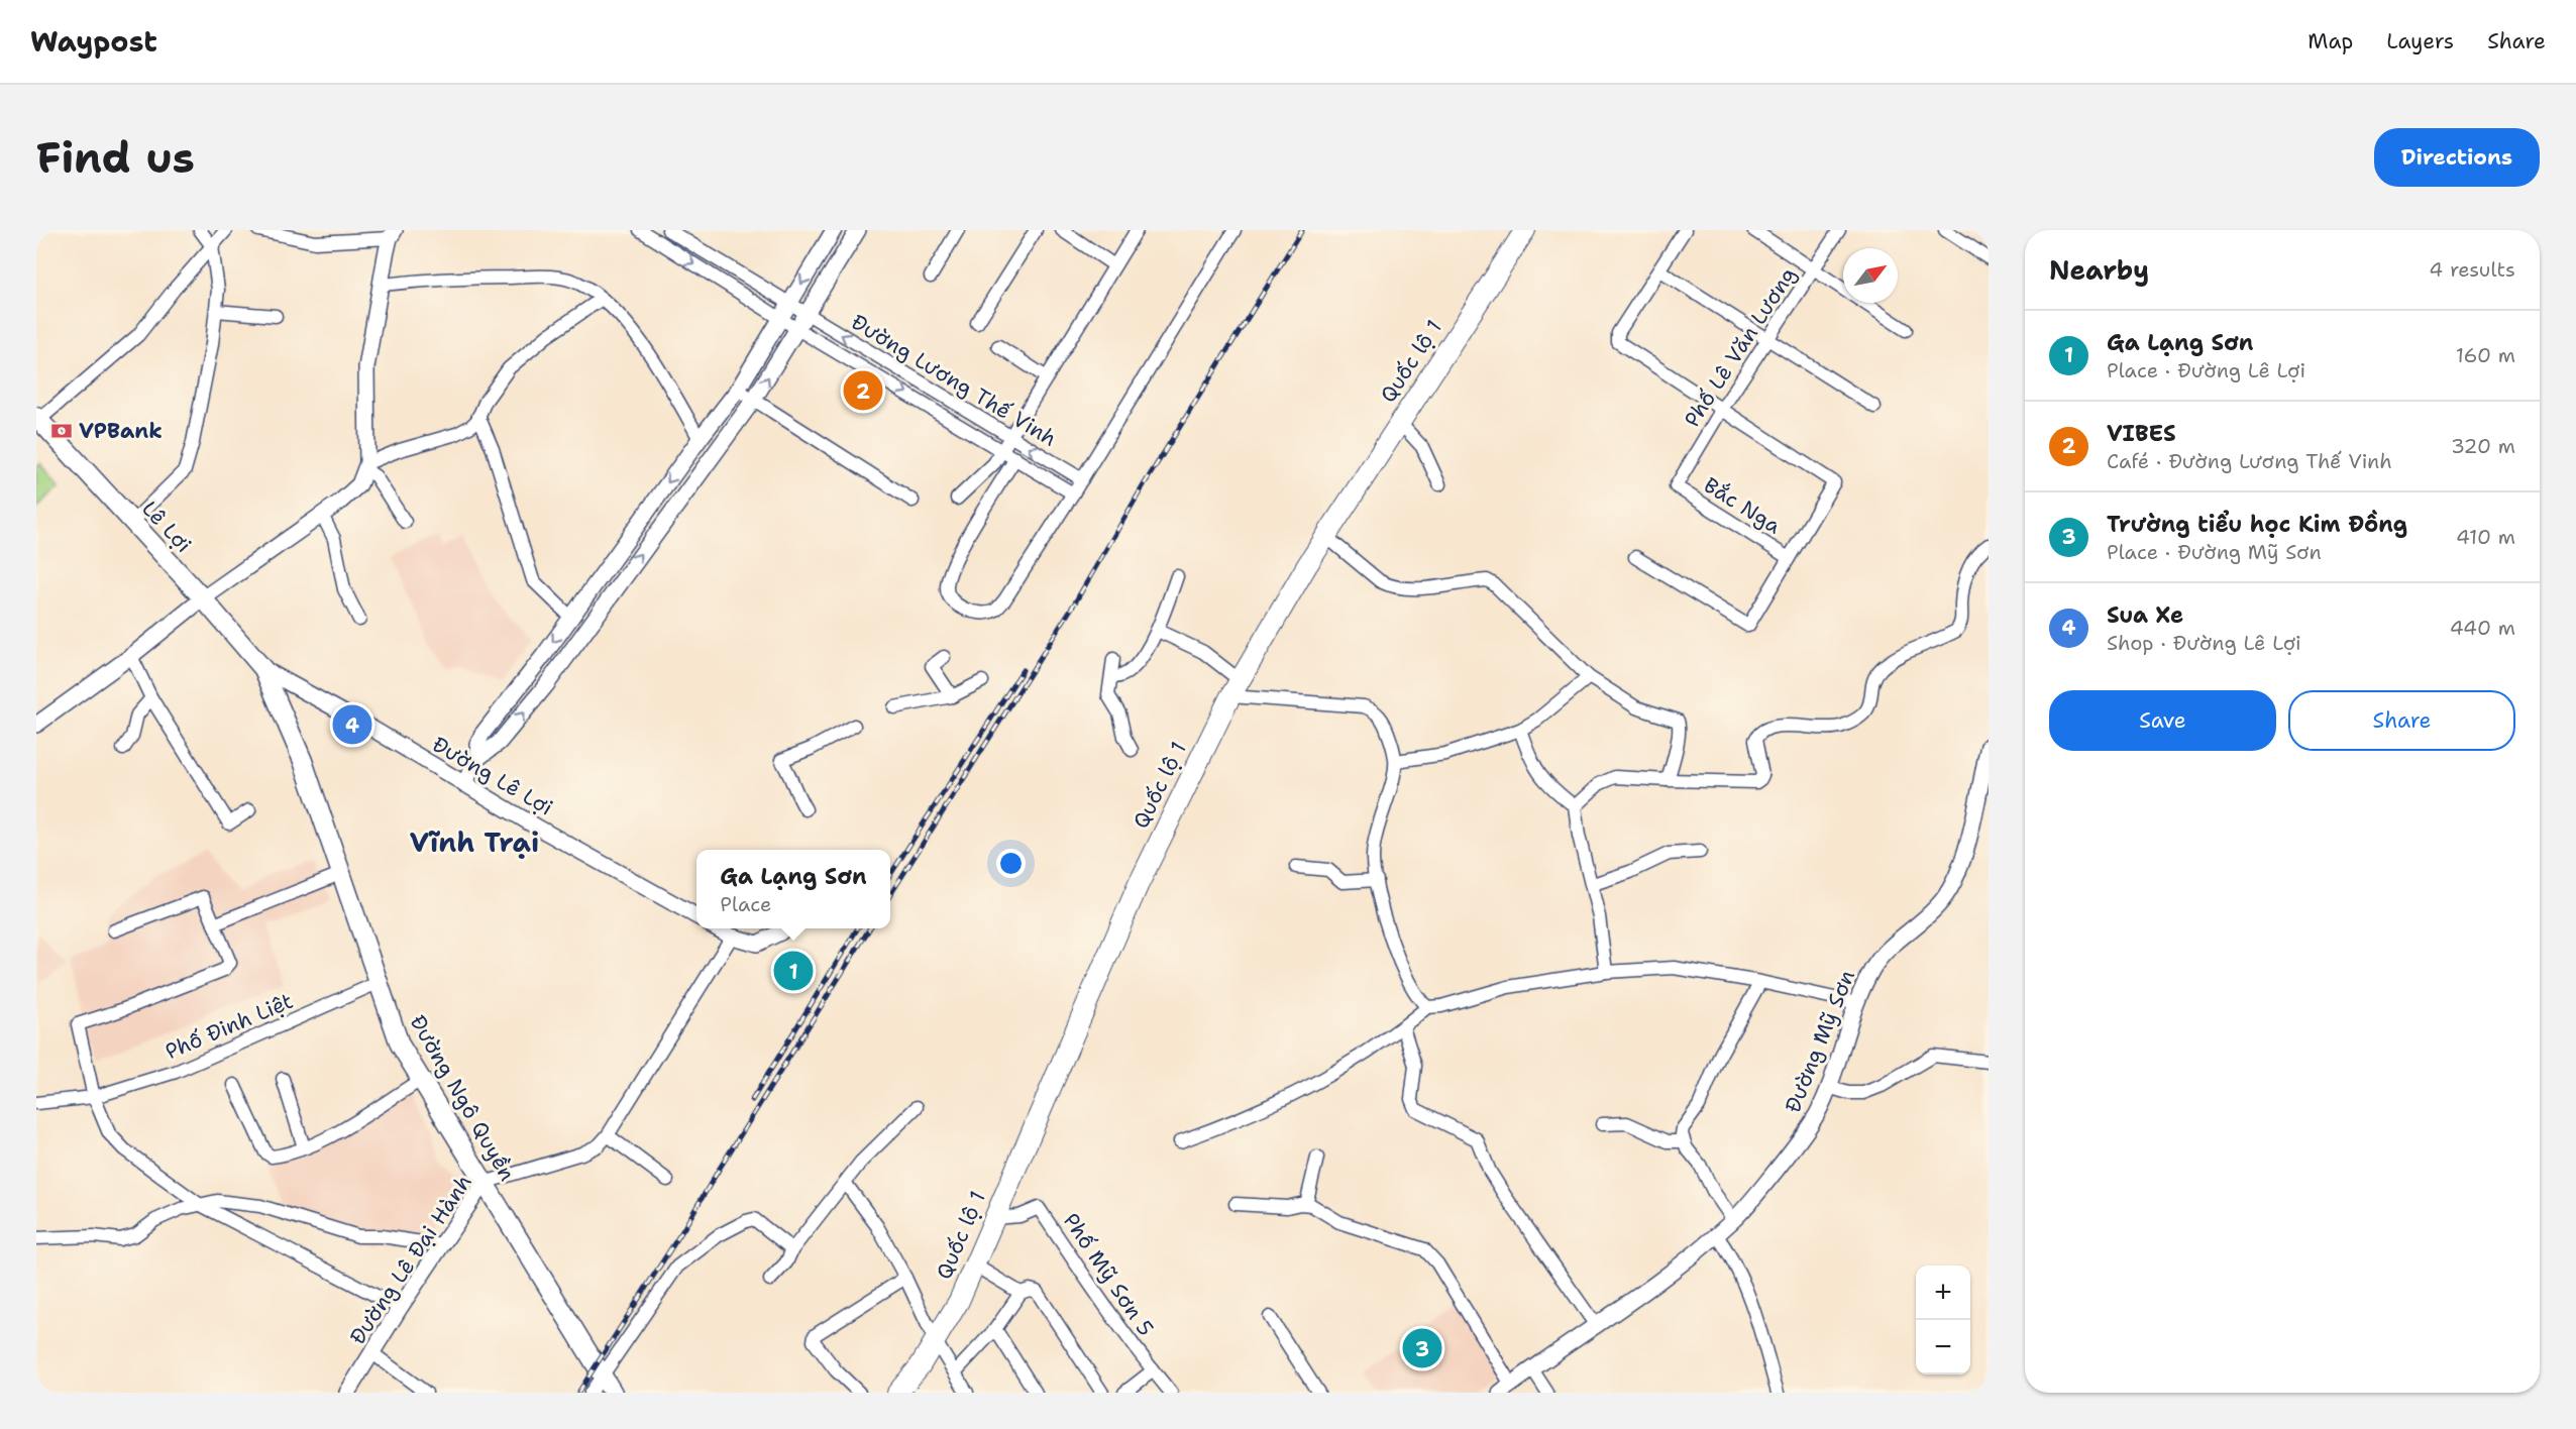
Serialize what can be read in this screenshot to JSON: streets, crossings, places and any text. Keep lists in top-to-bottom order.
{
  "streets": {
    "highway": ["Quốc lộ 1"],
    "main road": ["Lê Lợi", "Đường Ngô Quyền"],
    "street": [
      "Phố Lê Văn Lương",
      "Đường Lương Thế Vinh",
      "Bắc Nga",
      "Đường Lê Lợi",
      "Phố Đinh Liệt",
      "Đường Mỹ Sơn",
      "Đường Lê Đại Hành",
      "Phố Mỹ Sơn 5"
    ]
  },
  "crossings": [
    ["Phố Lê Văn Lương", "Bắc Nga"],
    ["Quốc lộ 1", "Phố Mỹ Sơn 5"],
    ["Lê Lợi", "Đường Lê Lợi"],
    ["Lê Lợi", "Đường Ngô Quyền"],
    ["Đường Lê Lợi", "Đường Ngô Quyền"],
    ["Phố Đinh Liệt", "Đường Ngô Quyền"],
    ["Đường Ngô Quyền", "Đường Lê Đại Hành"]
  ],
  "districts": ["Vĩnh Trại"],
  "places": {
    "bank": ["VPBank"]
  },
  "north": "top right",
  "page": {
    "header": "Waypost",
    "nav": ["Map", "Layers", "Share"],
    "buttons": [
      "Directions",
      ["Save", "Share"]
    ],
    "title": "Find us",
    "heading": ["Nearby", "4 results"],
    "list": [
      {
        "mark": "1",
        "name": "Ga Lạng Sơn",
        "note": "Place · Đường Lê Lợi",
        "value": "160 m"
      },
      {
        "mark": "2",
        "name": "VIBES",
        "note": "Café · Đường Lương Thế Vinh",
        "value": "320 m"
      },
      {
        "mark": "3",
        "name": "Trường tiểu học Kim Đồng",
        "note": "Place · Đường Mỹ Sơn",
        "value": "410 m"
      },
      {
        "mark": "4",
        "name": "Sua Xe",
        "note": "Shop · Đường Lê Lợi",
        "value": "440 m"
      }
    ],
    "pins": [
      "2",
      "4",
      "1",
      "3"
    ],
    "popup": ["Ga Lạng Sơn", "Place"],
    "map_buttons": ["+", "−"]
  }
}
